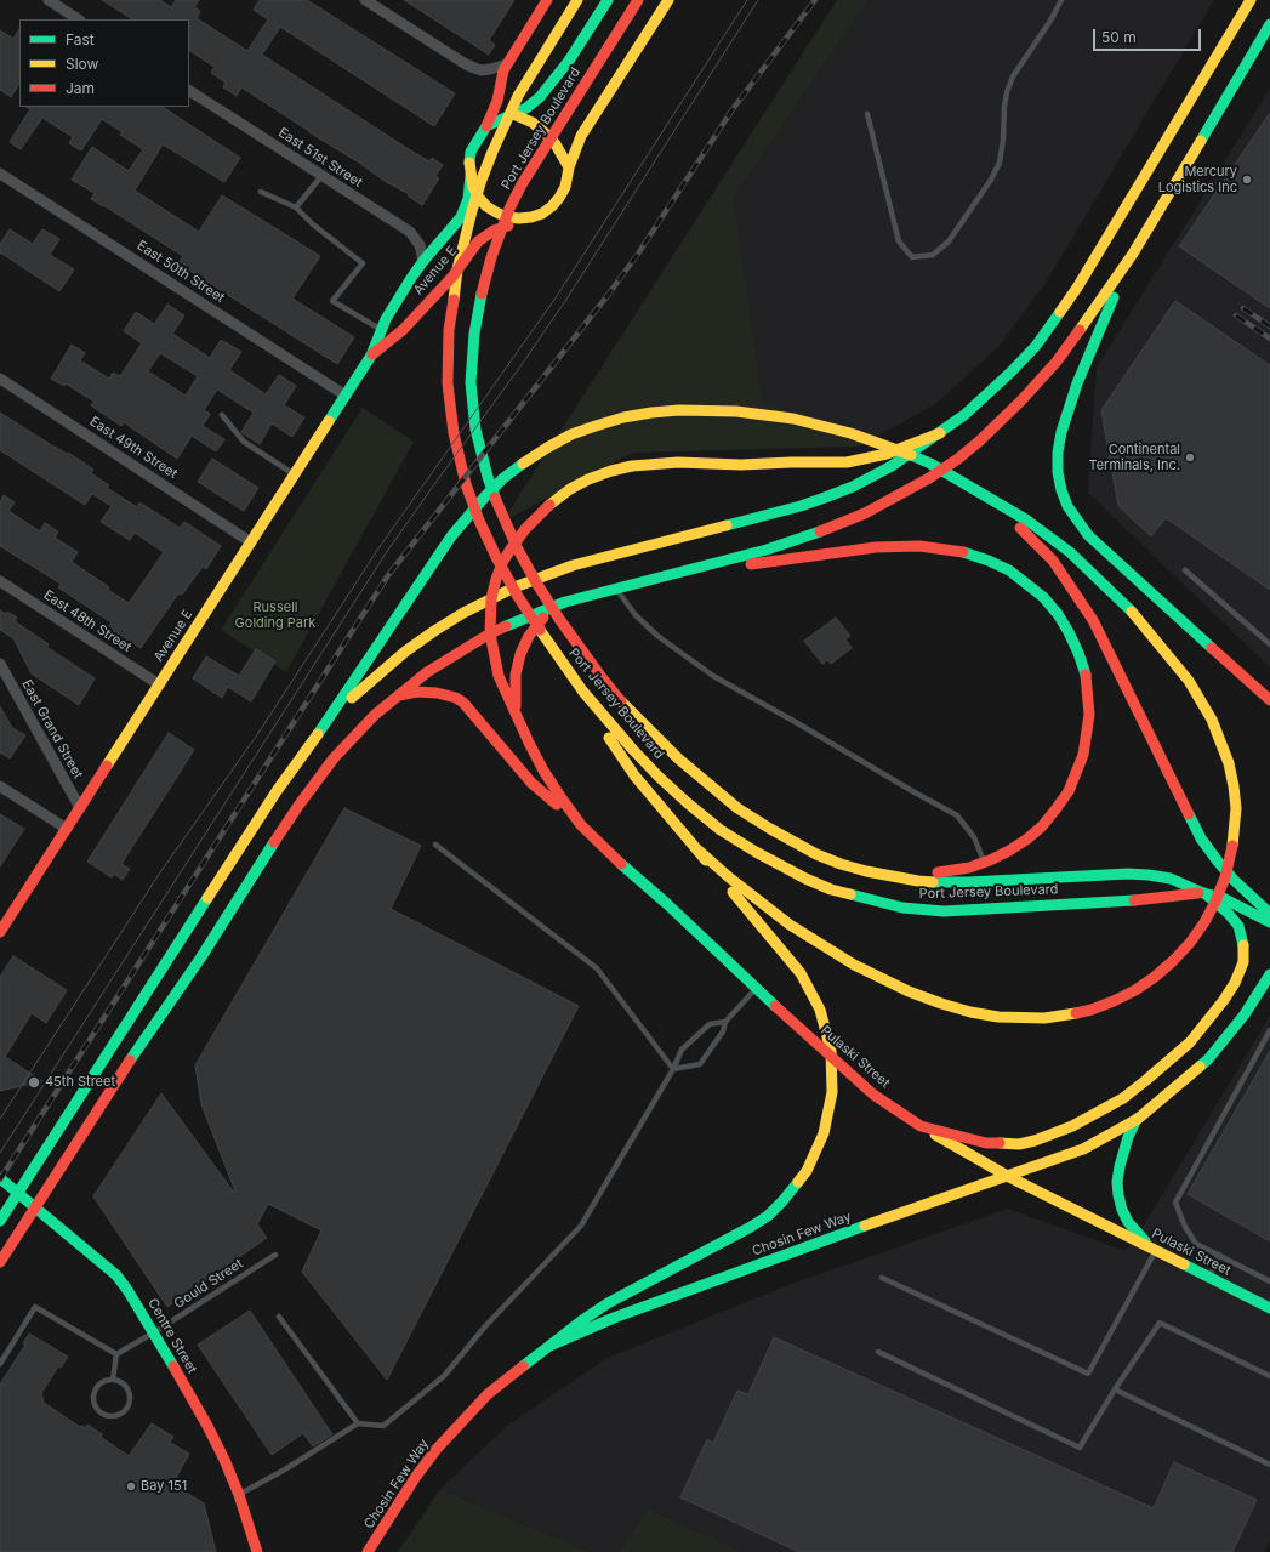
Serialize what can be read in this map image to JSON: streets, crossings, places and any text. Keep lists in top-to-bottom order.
{
  "streets": {
    "main road": [
      "Port Jersey Boulevard",
      "Avenue E",
      "Pulaski Street",
      "Chosin Few Way",
      "Centre Street"
    ],
    "street": [
      "East 51st Street",
      "East 50th Street",
      "East 49th Street",
      "East 48th Street",
      "East Grand Street"
    ],
    "lane": ["Gould Street"]
  },
  "crossings": [
    ["East 51st Street", "Avenue E"],
    ["Avenue E", "East 50th Street"],
    ["Avenue E", "East 49th Street"],
    ["Avenue E", "East 48th Street"],
    ["Avenue E", "East Grand Street"],
    ["Pulaski Street", "Chosin Few Way"],
    ["Gould Street", "Centre Street"]
  ],
  "parks": ["Russell Golding Park"],
  "places": [
    "Mercury Logistics Inc",
    "Continental Terminals, Inc.",
    "45th Street",
    "Bay 151"
  ],
  "legend": ["Fast", "Slow", "Jam"],
  "scale_bar": "50 m"
}
